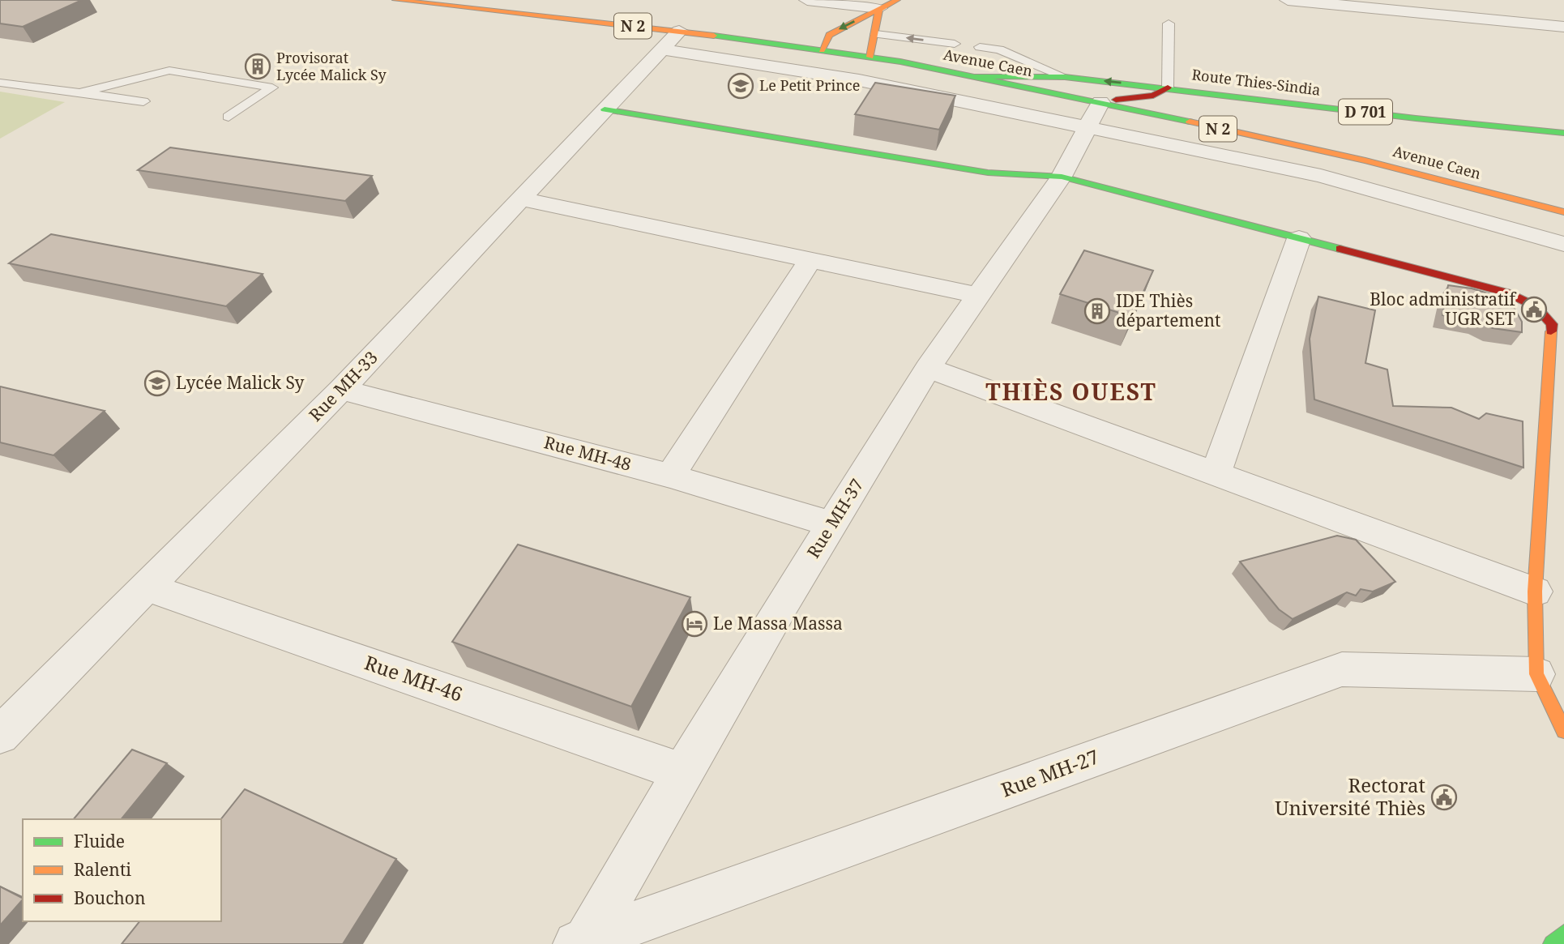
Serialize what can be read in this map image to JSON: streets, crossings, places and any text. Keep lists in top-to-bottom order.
{
  "streets": {
    "main road": [
      "N 2",
      "Avenue Caen",
      "Route Thies-Sindia",
      "D 701"
    ],
    "street": [
      "Rue MH-33",
      "Rue MH-48",
      "Rue MH-37",
      "Rue MH-46",
      "Rue MH-27"
    ]
  },
  "crossings": [
    ["Avenue Caen", "Route Thies-Sindia"],
    ["Avenue Caen", "Rue MH-33"],
    ["Avenue Caen", "Rue MH-37"],
    ["Rue MH-33", "Rue MH-48"],
    ["Rue MH-33", "Rue MH-46"],
    ["Rue MH-48", "Rue MH-37"],
    ["Rue MH-37", "Rue MH-46"],
    ["Rue MH-37", "Rue MH-27"]
  ],
  "districts": ["THIÈS OUEST"],
  "places": {
    "building": ["Provisorat Lycée Malick Sy", "IDE Thiès département"],
    "school or university": ["Le Petit Prince", "Lycée Malick Sy"],
    "public building": ["Bloc administratif UGR SET", "Rectorat Université Thiès"],
    "hotel": ["Le Massa Massa"]
  },
  "legend": ["Fluide", "Ralenti", "Bouchon"]
}
